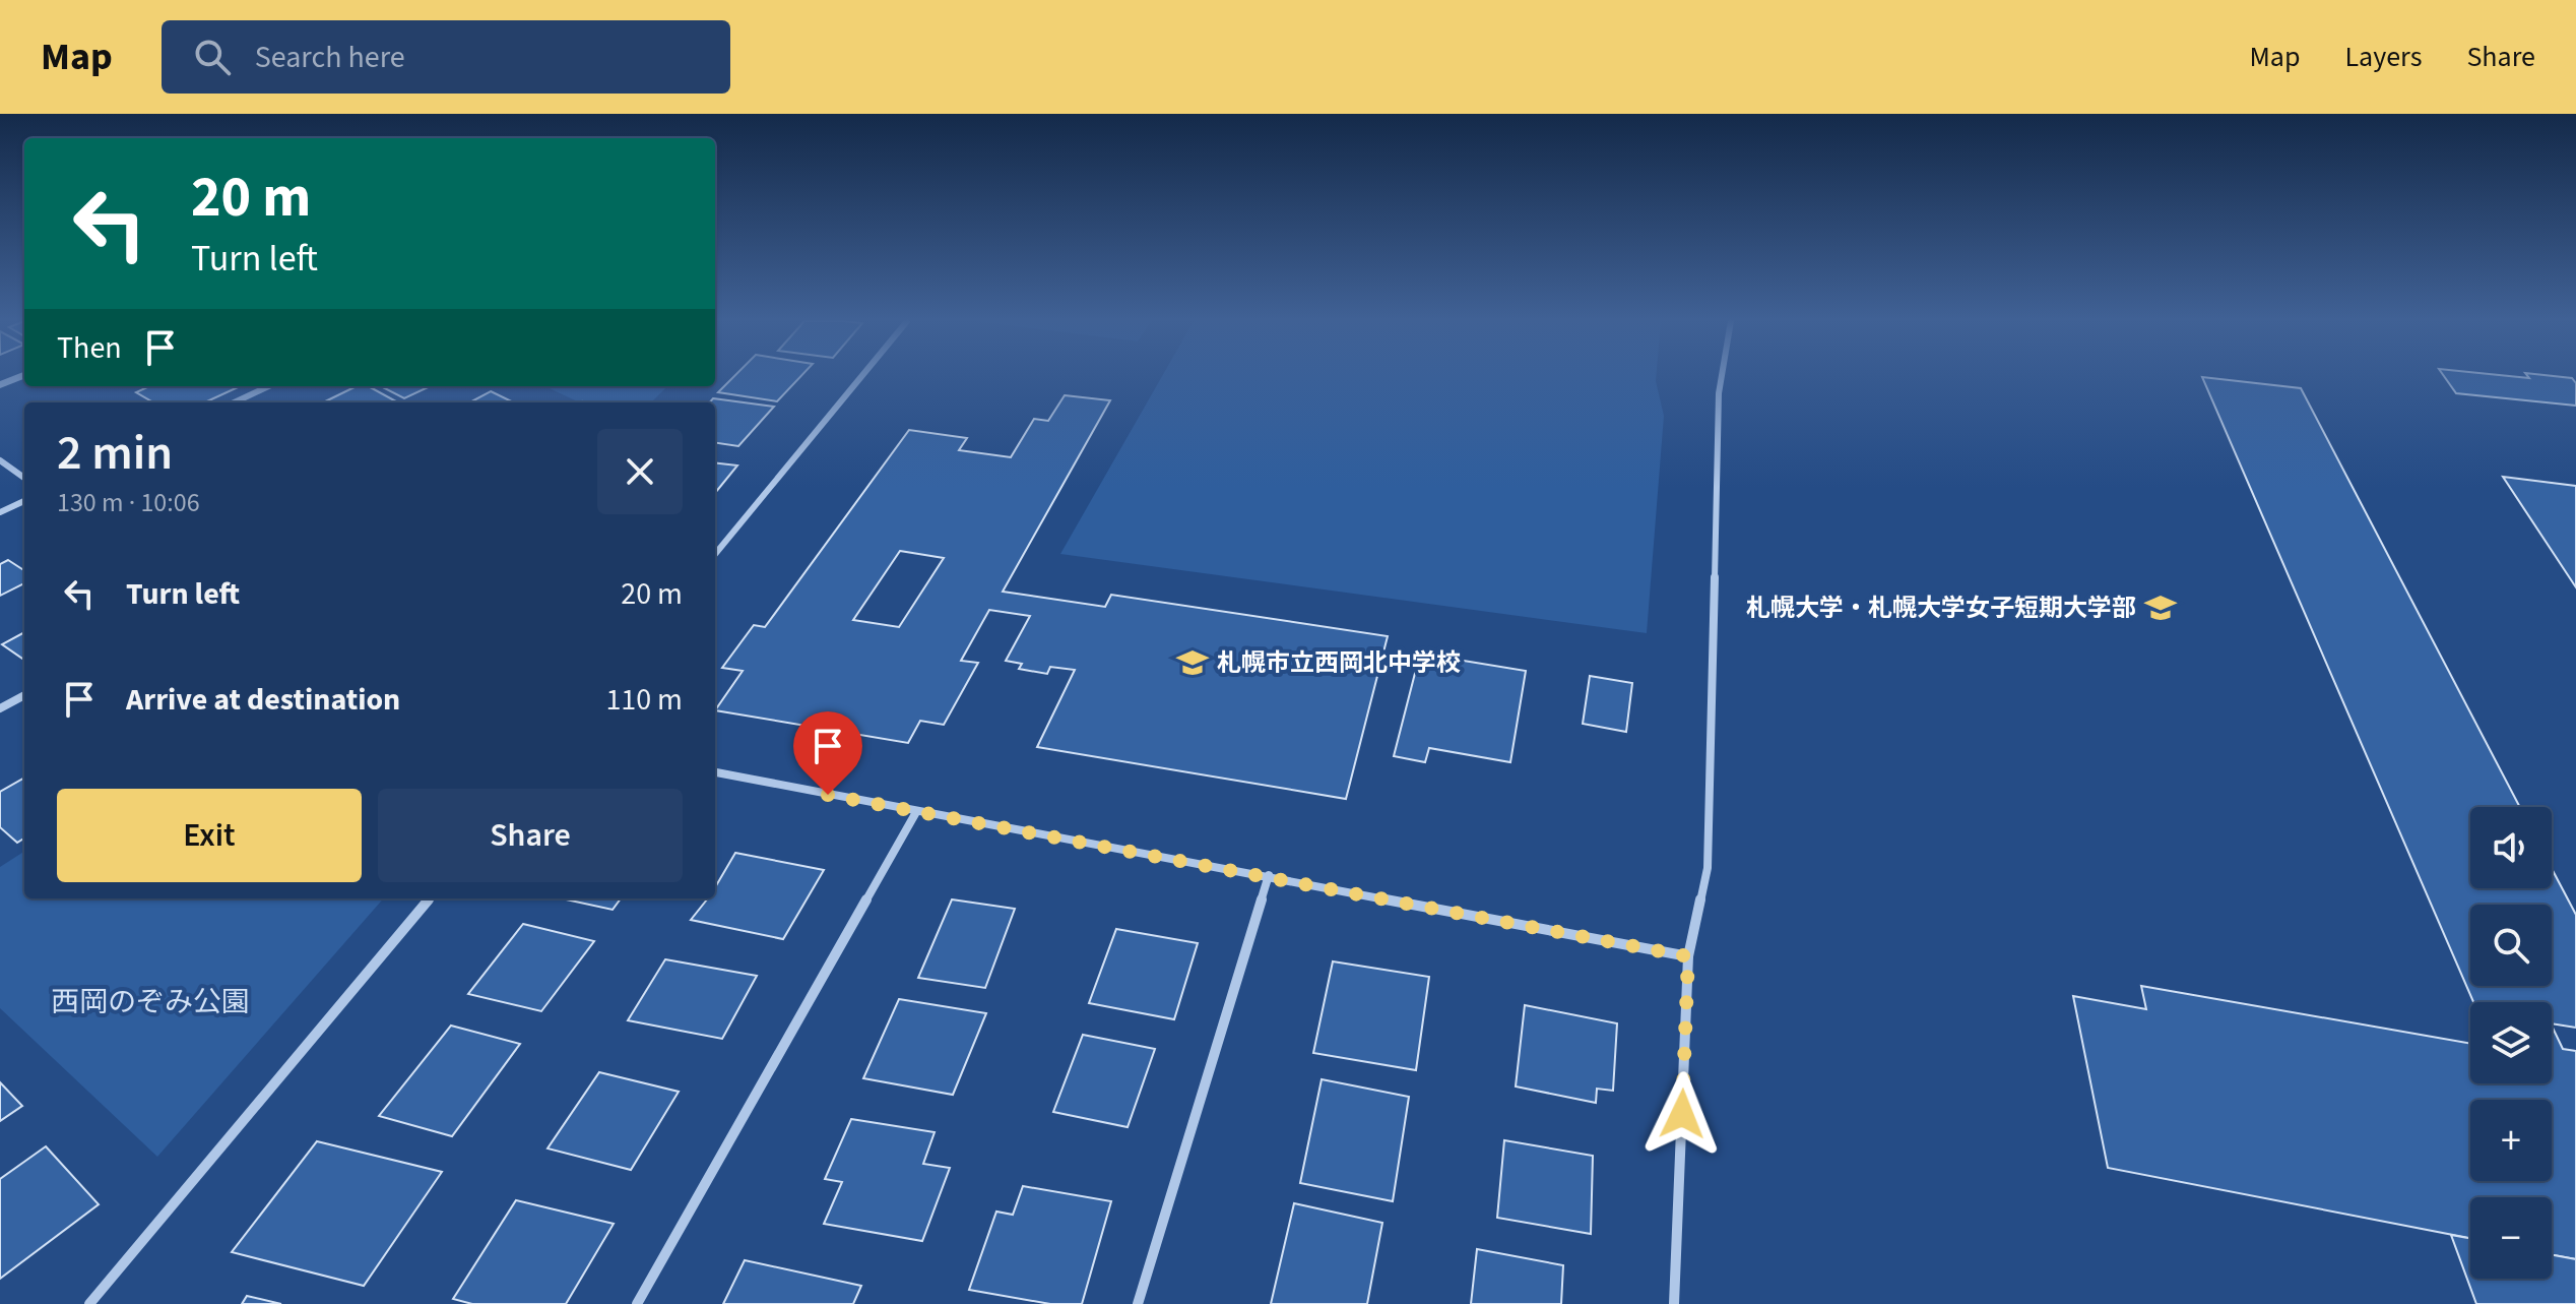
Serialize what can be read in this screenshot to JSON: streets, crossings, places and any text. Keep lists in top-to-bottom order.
{
  "parks": ["西岡のぞみ公園"],
  "places": {
    "school or university": ["札幌大学・札幌大学女子短期大学部", "札幌市立西岡北中学校"]
  },
  "page": {
    "header": "Map",
    "search": "Search here",
    "nav": ["Map", "Layers", "Share"],
    "turn": ["20 m", "Turn left"],
    "then": "Then",
    "heading": ["2 min", "130 m · 10:06"],
    "list": [
      {
        "name": "Turn left",
        "value": "20 m"
      },
      {
        "name": "Arrive at destination",
        "value": "110 m"
      }
    ],
    "buttons": ["Exit", "Share"],
    "map_buttons": ["+", "−"]
  }
}
